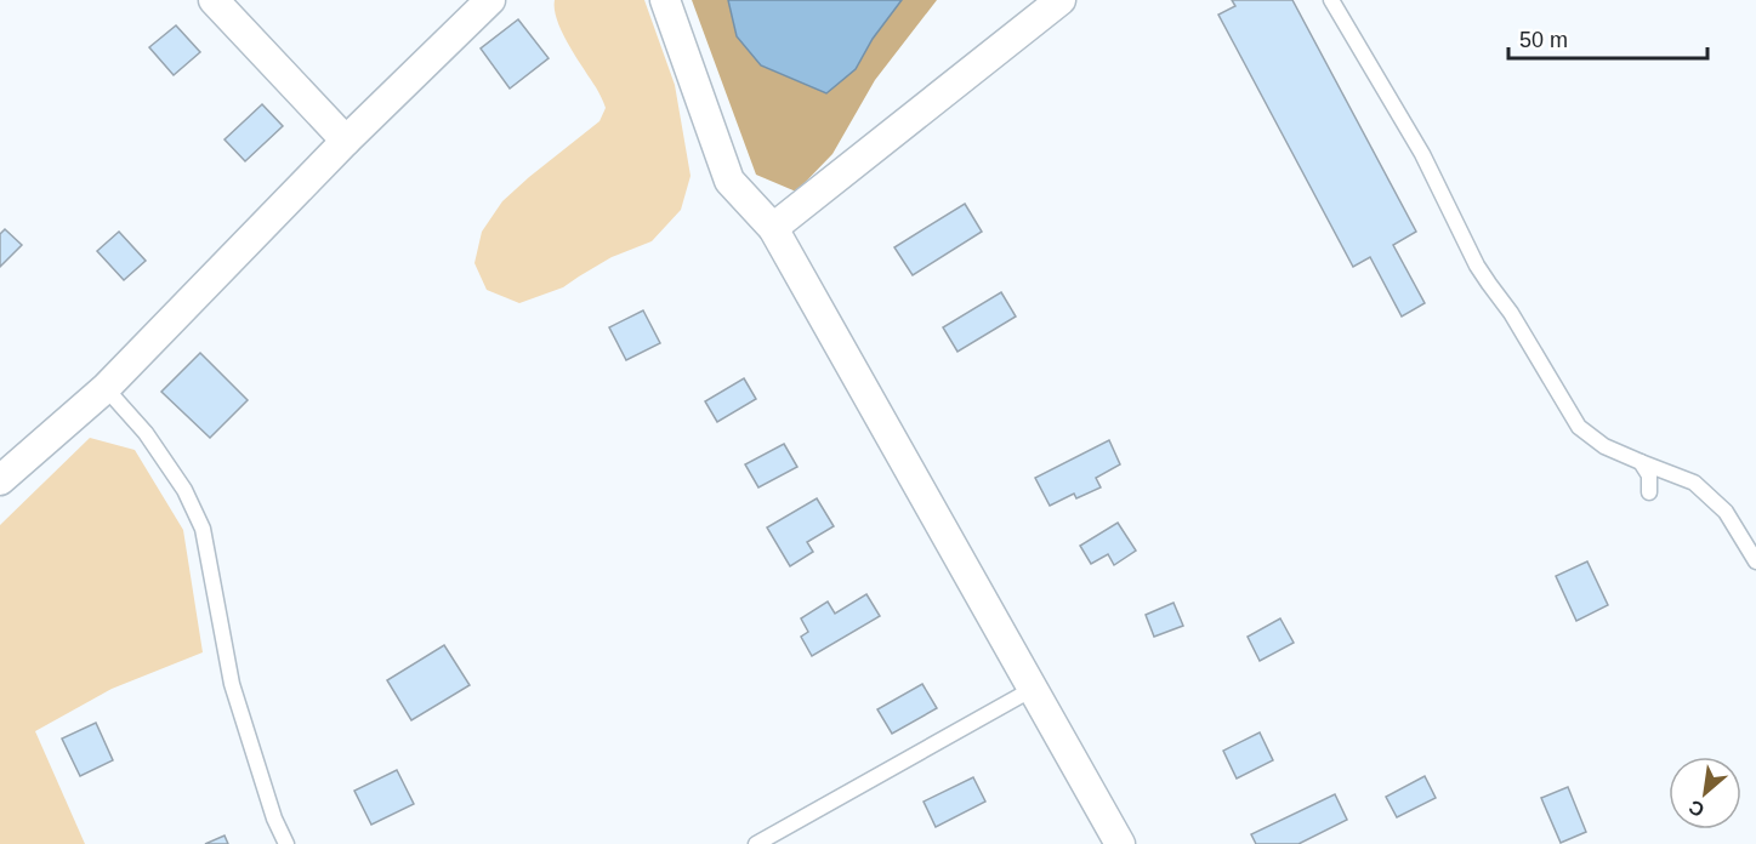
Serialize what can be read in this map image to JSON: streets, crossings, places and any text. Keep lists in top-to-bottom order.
{
  "scale_bar": "50 m",
  "north": "bottom left"
}
